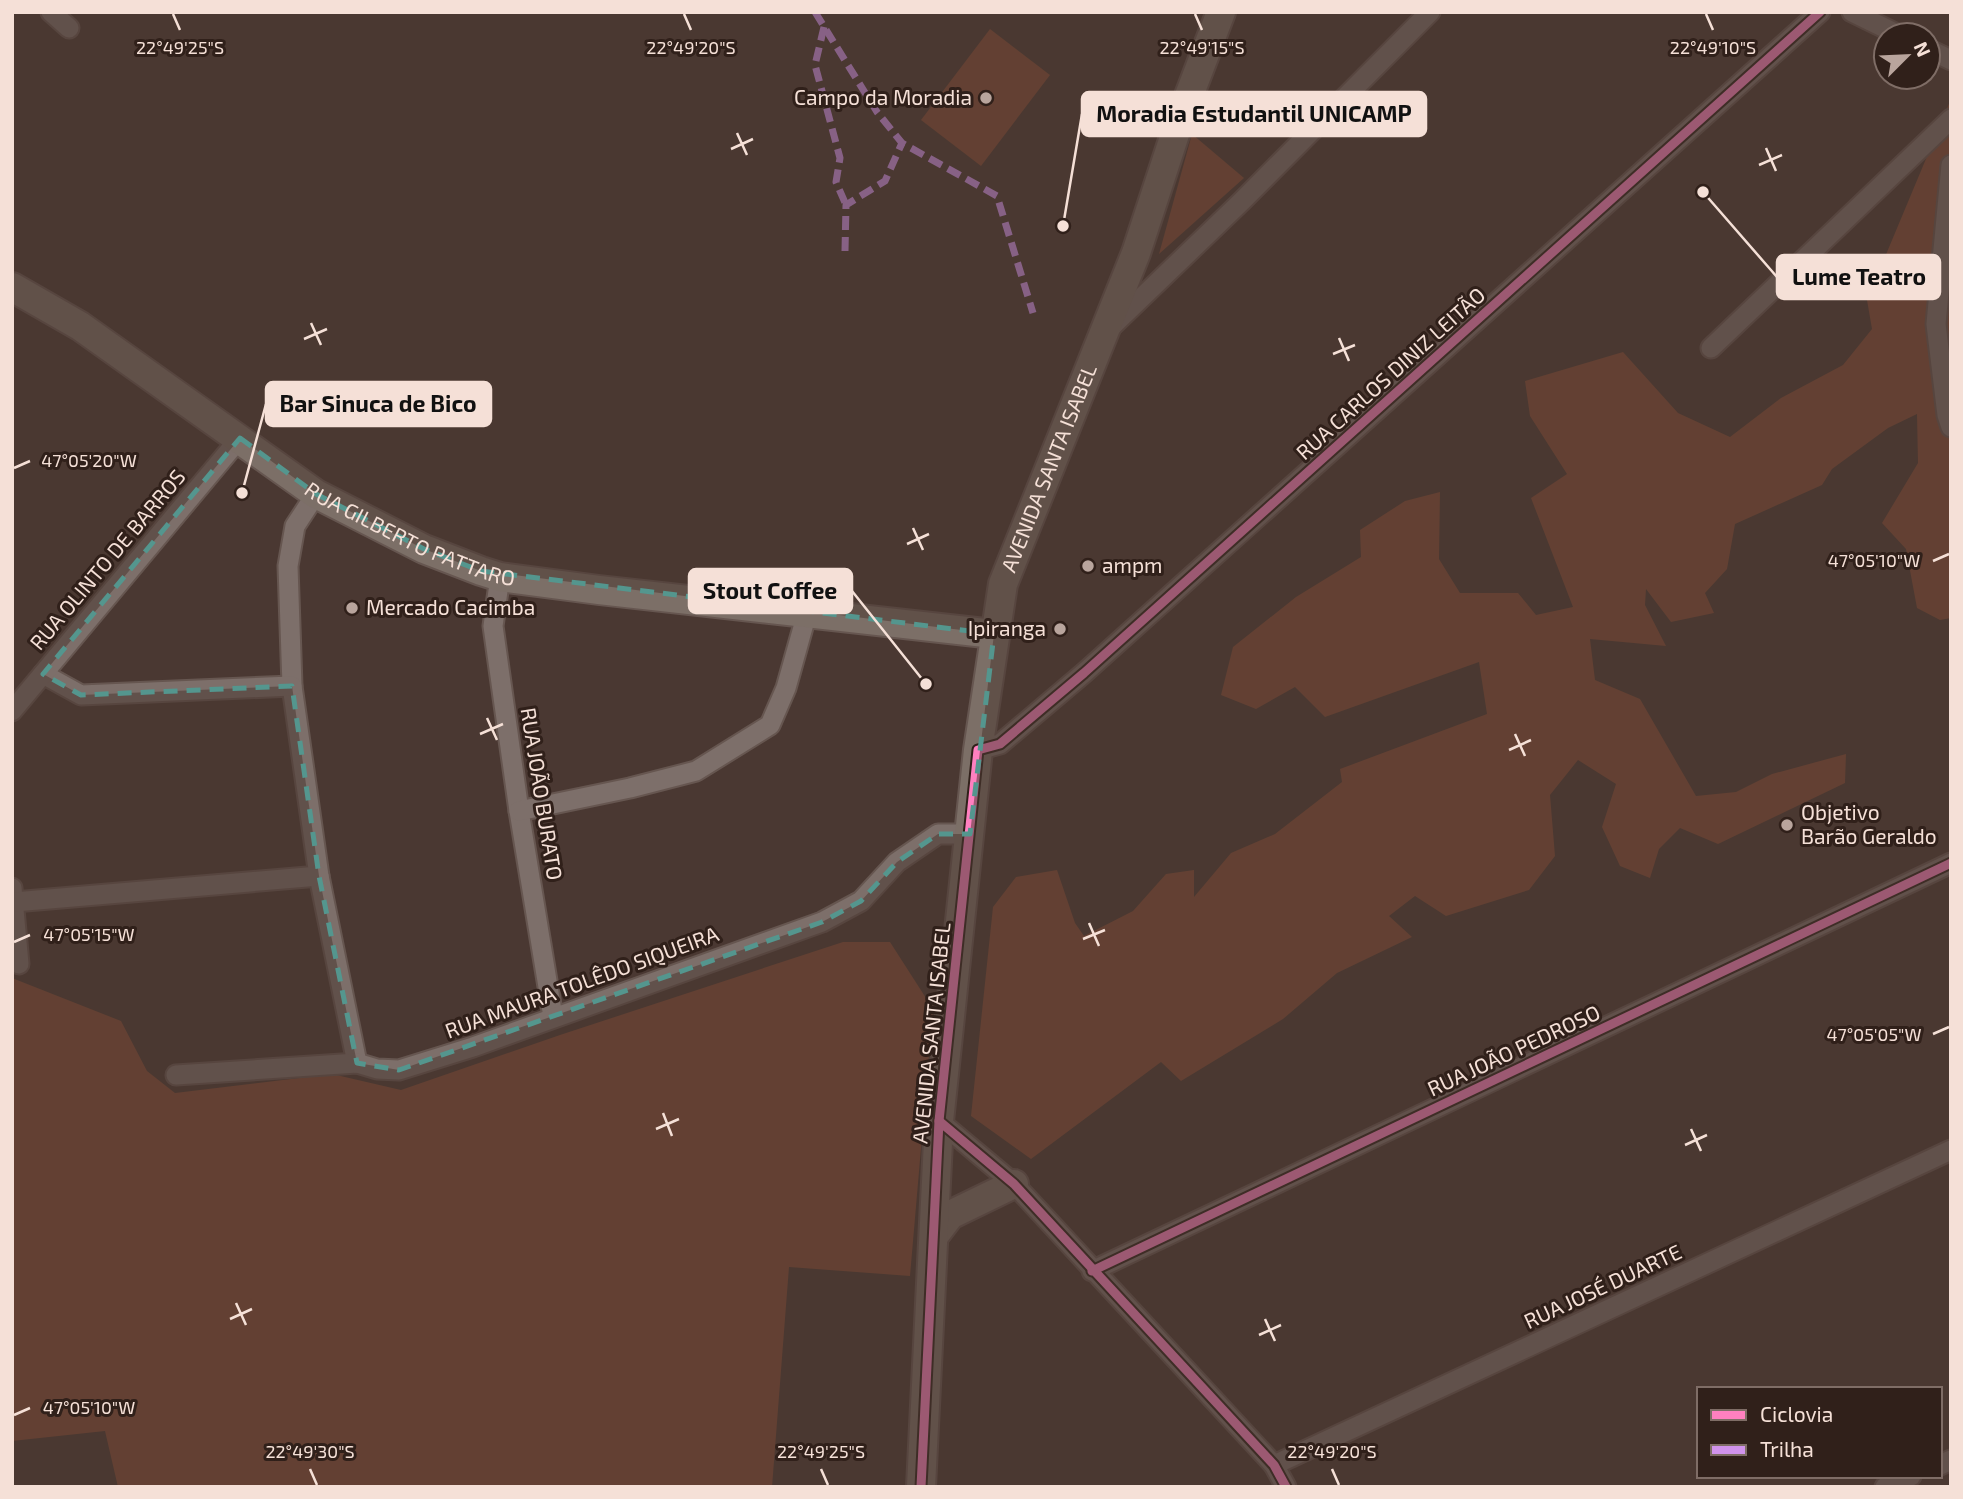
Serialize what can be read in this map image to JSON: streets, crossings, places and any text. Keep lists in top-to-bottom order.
{
  "streets": {
    "main road": ["AVENIDA SANTA ISABEL", "RUA GILBERTO PATTARO"],
    "street": [
      "RUA CARLOS DINIZ LEITÃO",
      "RUA OLINTO DE BARROS",
      "RUA JOÃO BURATO",
      "RUA MAURA TOLÊDO SIQUEIRA",
      "RUA JOÃO PEDROSO",
      "RUA JOSÉ DUARTE"
    ]
  },
  "crossings": [
    ["RUA CARLOS DINIZ LEITÃO", "AVENIDA SANTA ISABEL"],
    ["AVENIDA SANTA ISABEL", "RUA GILBERTO PATTARO"],
    ["AVENIDA SANTA ISABEL", "RUA MAURA TOLÊDO SIQUEIRA"],
    ["RUA GILBERTO PATTARO", "RUA OLINTO DE BARROS"],
    ["RUA GILBERTO PATTARO", "RUA JOÃO BURATO"],
    ["RUA JOÃO BURATO", "RUA MAURA TOLÊDO SIQUEIRA"]
  ],
  "places": [
    "Campo da Moradia",
    "Lume Teatro",
    "Moradia Estudantil UNICAMP",
    "Bar Sinuca de Bico",
    "ampm",
    "Mercado Cacimba",
    "Ipiranga",
    "Stout Coffee",
    "Objetivo Barão Geraldo"
  ],
  "legend": ["Ciclovia", "Trilha"],
  "north": "top right",
  "coordinates": [
    "22°49'25\"S",
    "22°49'15\"S",
    "22°49'10\"S",
    "22°49'20\"S",
    "47°05'20\"W",
    "47°05'10\"W",
    "47°05'15\"W",
    "47°05'05\"W",
    "22°49'30\"S"
  ]
}
